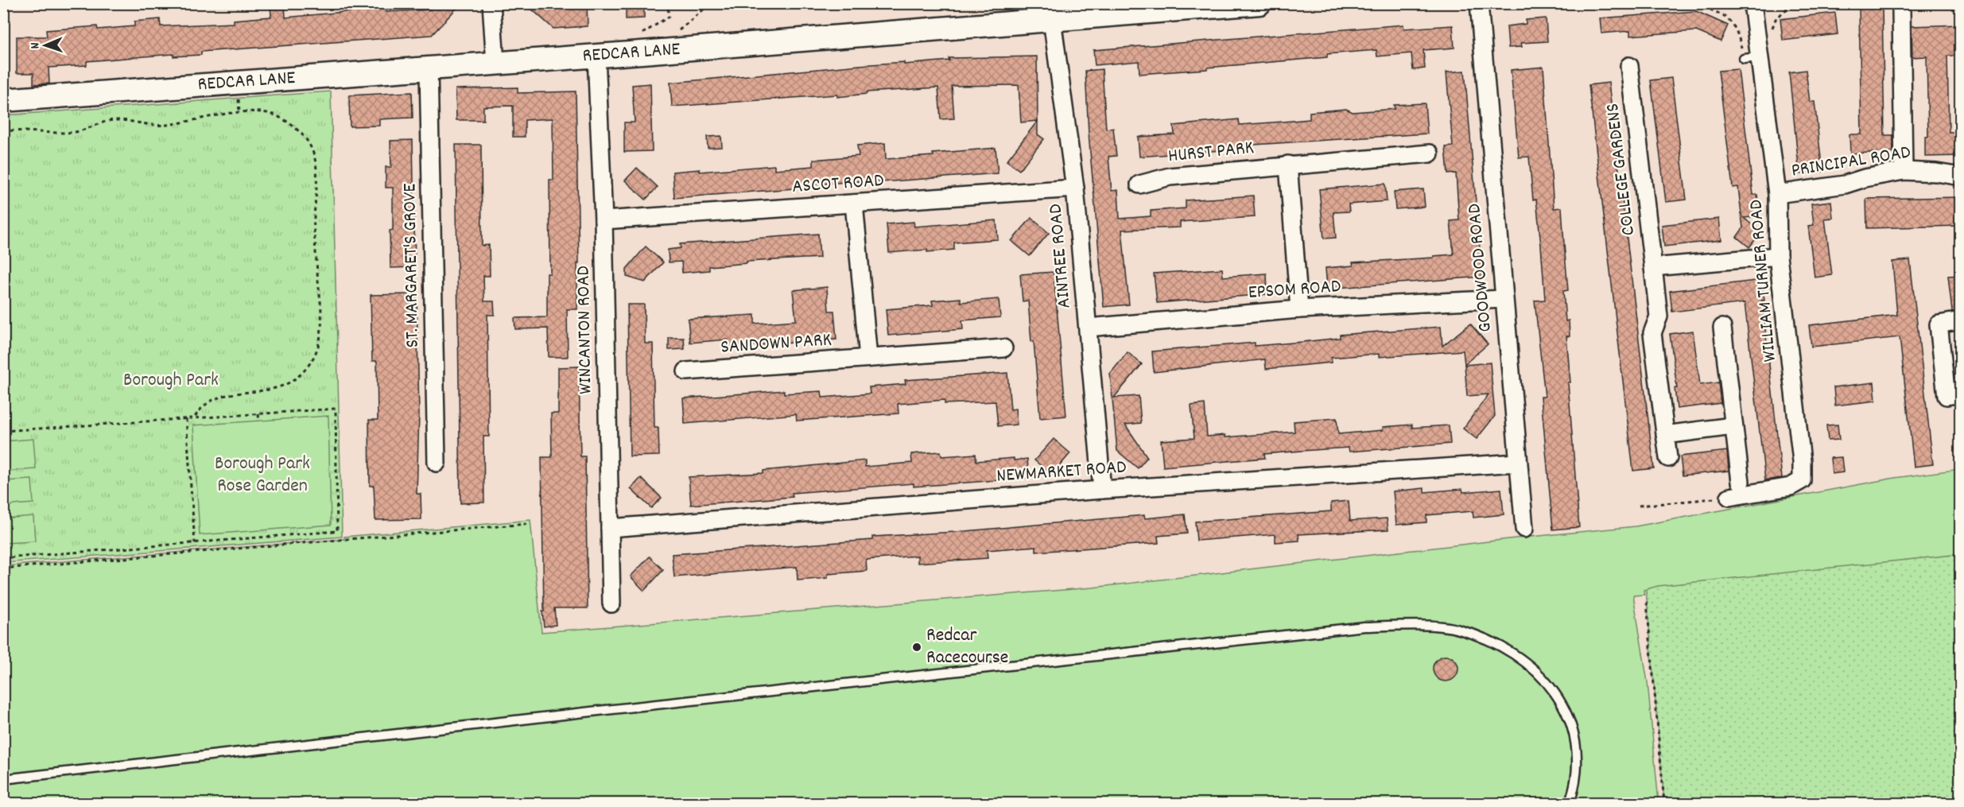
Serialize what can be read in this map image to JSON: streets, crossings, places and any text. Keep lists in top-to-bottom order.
{
  "streets": {
    "main road": ["REDCAR LANE"],
    "street": [
      "HURST PARK",
      "PRINCIPAL ROAD",
      "COLLEGE GARDENS",
      "ASCOT ROAD",
      "AINTREE ROAD",
      "ST. MARGARET'S GROVE",
      "GOODWOOD ROAD",
      "WILLIAM TURNER ROAD",
      "EPSOM ROAD",
      "WINCANTON ROAD",
      "SANDOWN PARK",
      "NEWMARKET ROAD"
    ]
  },
  "crossings": [
    ["REDCAR LANE", "AINTREE ROAD"],
    ["REDCAR LANE", "ST. MARGARET'S GROVE"],
    ["REDCAR LANE", "WINCANTON ROAD"],
    ["PRINCIPAL ROAD", "WILLIAM TURNER ROAD"],
    ["ASCOT ROAD", "AINTREE ROAD"],
    ["ASCOT ROAD", "WINCANTON ROAD"],
    ["AINTREE ROAD", "EPSOM ROAD"],
    ["AINTREE ROAD", "NEWMARKET ROAD"],
    ["GOODWOOD ROAD", "EPSOM ROAD"],
    ["GOODWOOD ROAD", "NEWMARKET ROAD"],
    ["WINCANTON ROAD", "NEWMARKET ROAD"]
  ],
  "parks": ["Borough Park", "Borough Park Rose Garden"],
  "places": ["Redcar Racecourse"],
  "north": "left"
}
